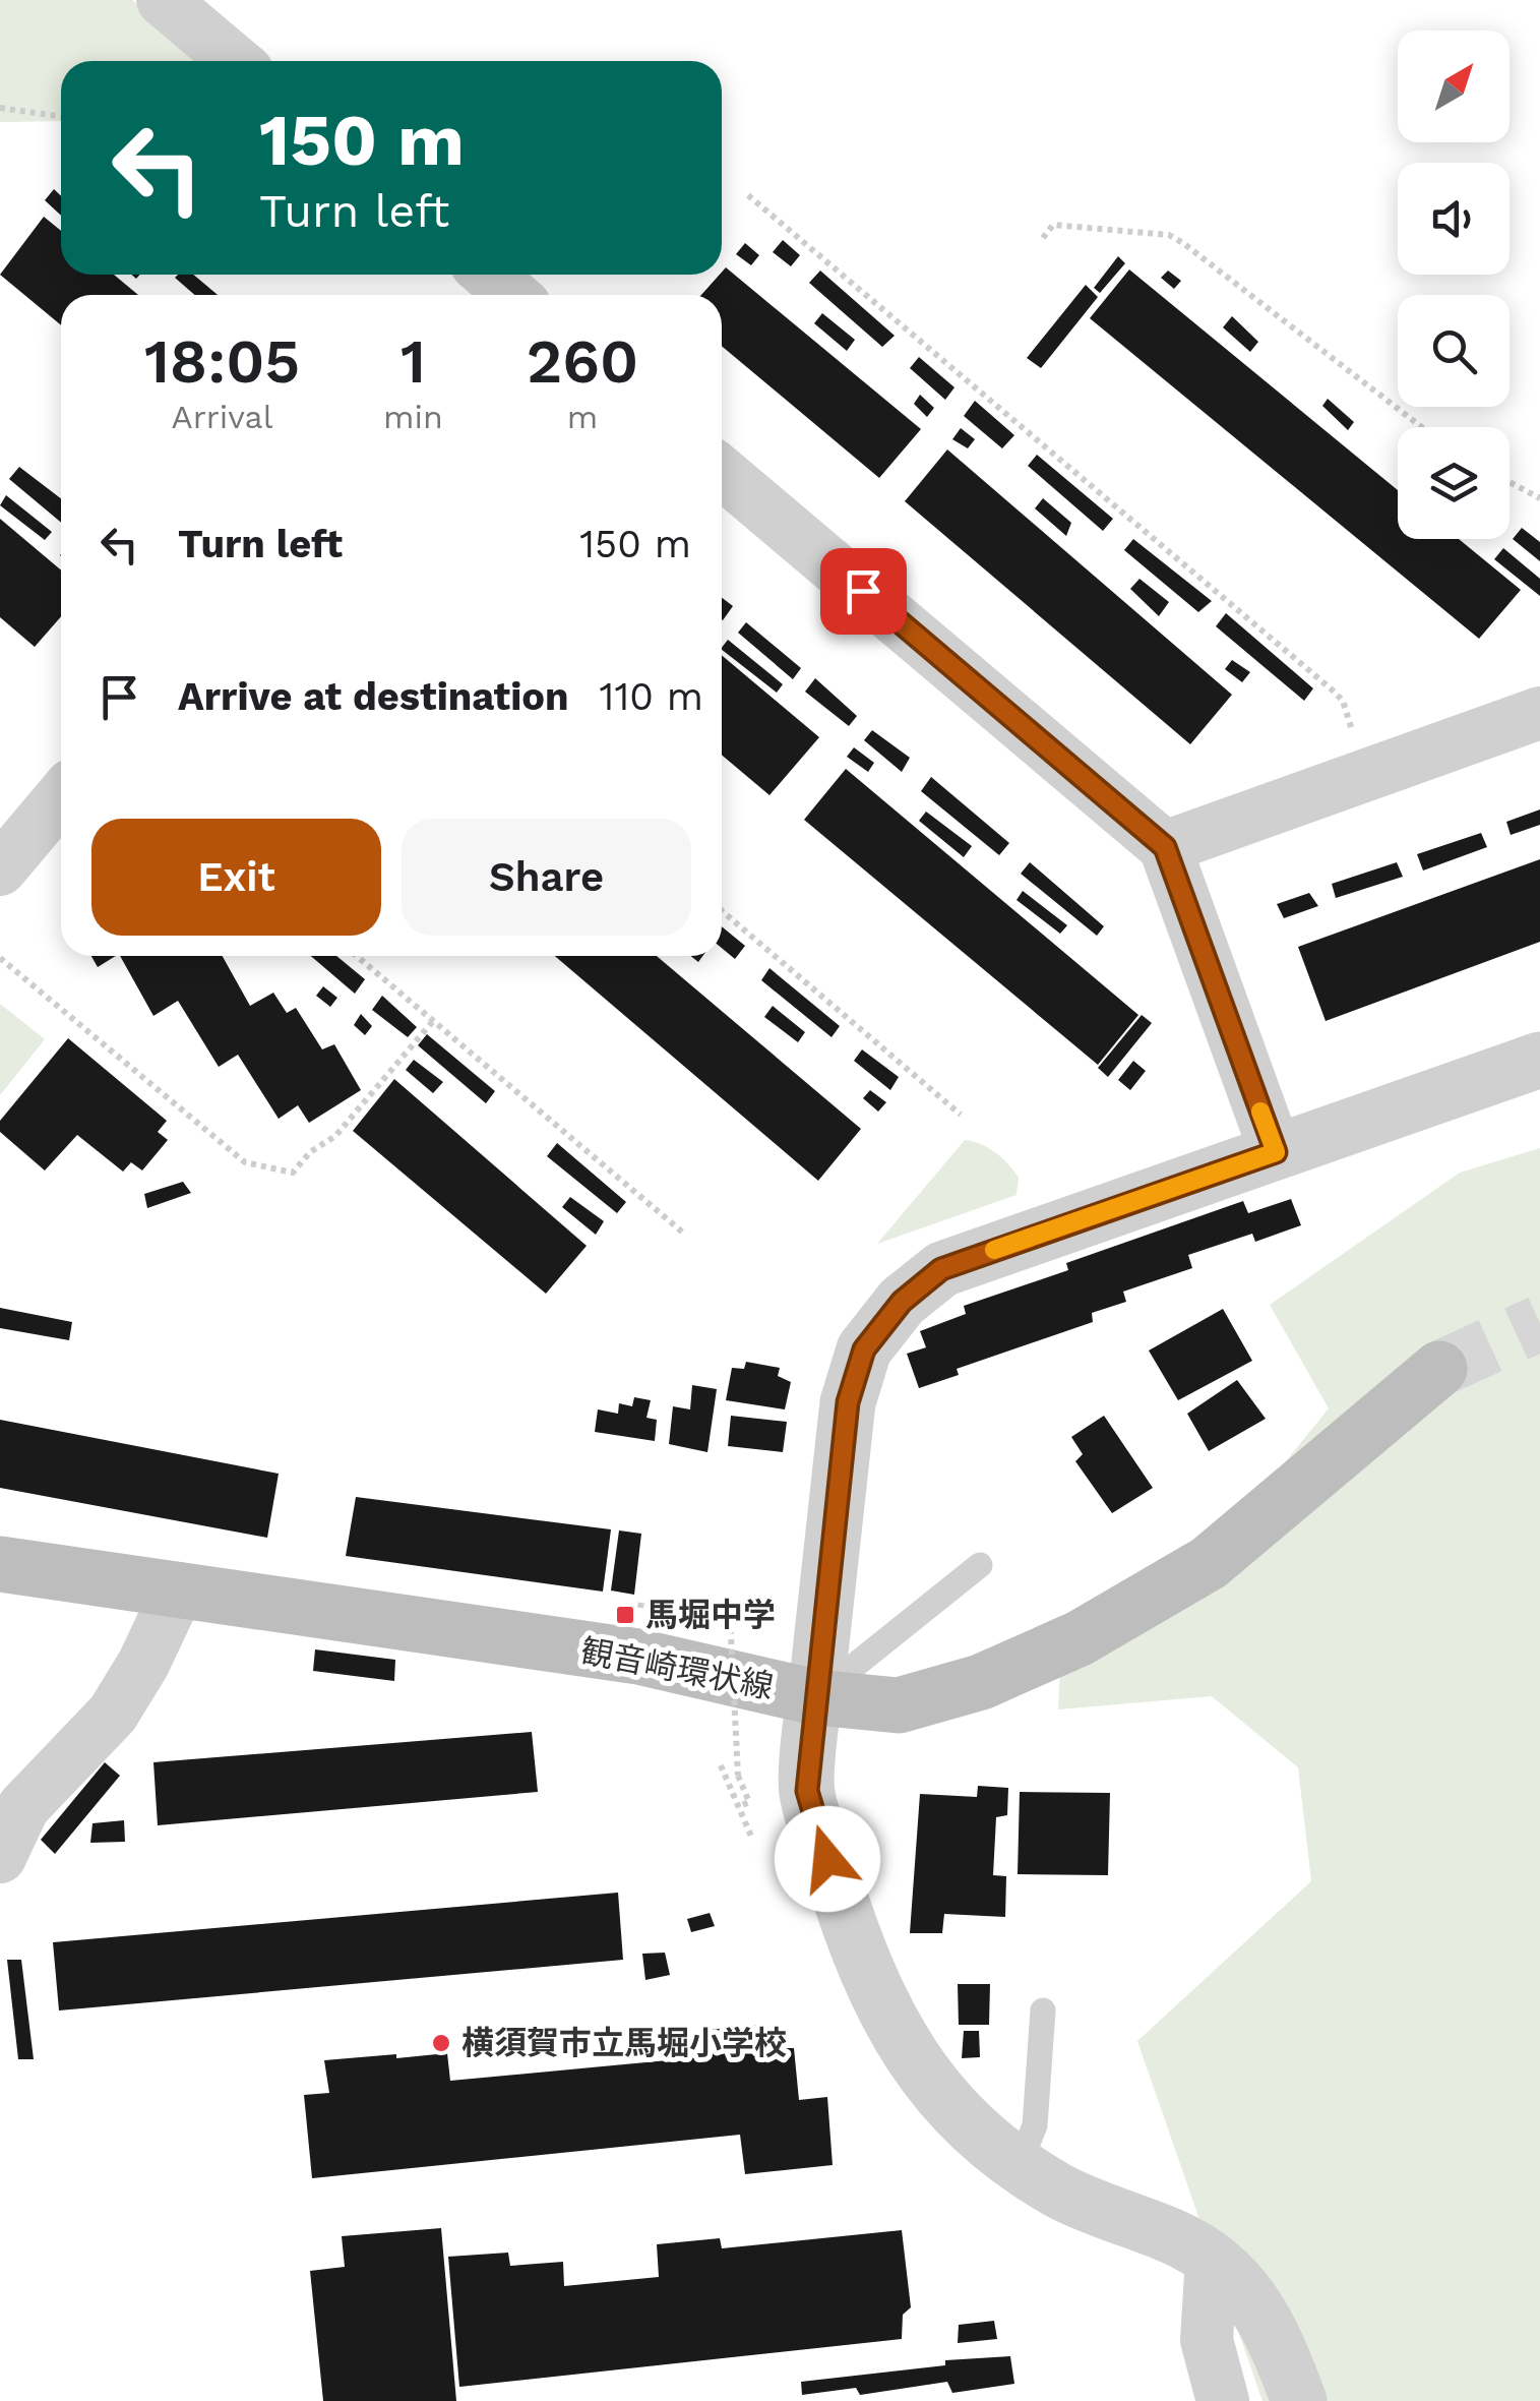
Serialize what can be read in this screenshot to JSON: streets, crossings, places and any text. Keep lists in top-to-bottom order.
{
  "streets": {
    "main road": ["観音崎環状線"]
  },
  "places": {
    "transit": ["馬堀中学"],
    "other": ["横須賀市立馬堀小学校"]
  },
  "north": "top right",
  "page": {
    "turn": ["150 m", "Turn left"],
    "eta": [
      "18:05",
      "Arrival",
      "1",
      "min",
      "260",
      "m"
    ],
    "list": [
      {
        "name": "Turn left",
        "value": "150 m"
      },
      {
        "name": "Arrive at destination",
        "value": "110 m"
      }
    ],
    "buttons": ["Exit", "Share"]
  }
}
